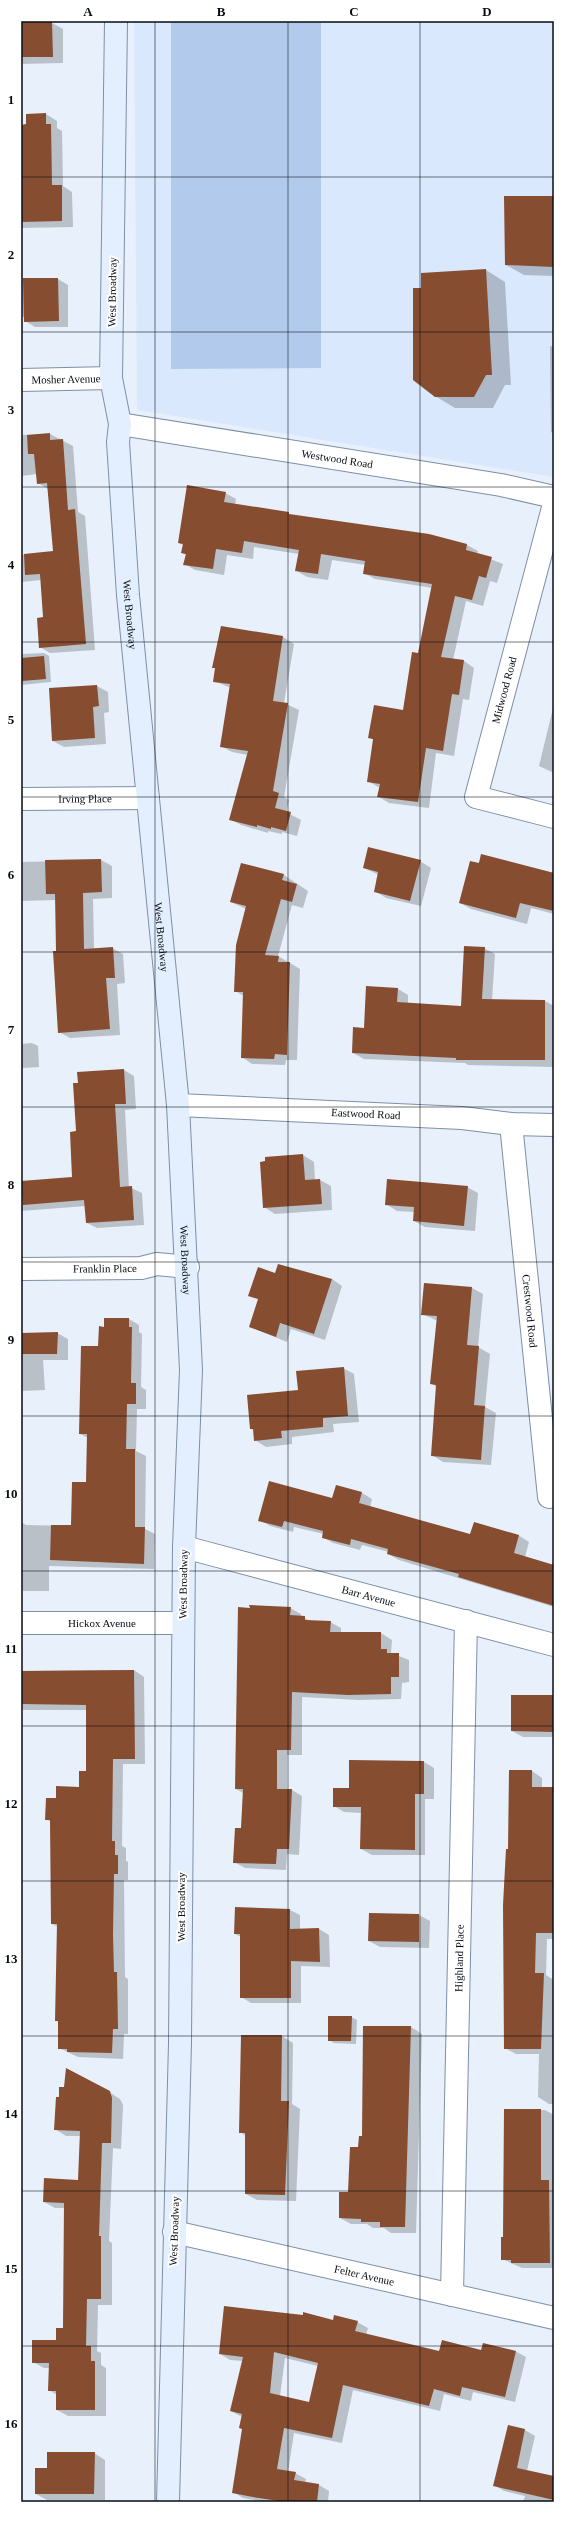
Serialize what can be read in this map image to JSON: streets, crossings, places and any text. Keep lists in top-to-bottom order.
{
  "streets": {
    "main road": ["West Broadway"],
    "street": [
      "Mosher Avenue",
      "Westwood Road",
      "Midwood Road",
      "Irving Place",
      "Eastwood Road",
      "Franklin Place",
      "Crestwood Road",
      "Barr Avenue",
      "Hickox Avenue",
      "Highland Place",
      "Felter Avenue"
    ]
  },
  "crossings": [
    ["West Broadway", "Mosher Avenue"],
    ["West Broadway", "Westwood Road"],
    ["West Broadway", "Irving Place"],
    ["West Broadway", "Eastwood Road"],
    ["West Broadway", "Franklin Place"],
    ["West Broadway", "Barr Avenue"],
    ["West Broadway", "Hickox Avenue"],
    ["West Broadway", "Felter Avenue"],
    ["Eastwood Road", "Crestwood Road"],
    ["Barr Avenue", "Highland Place"],
    ["Highland Place", "Felter Avenue"]
  ],
  "grid": {
    "columns": [
      "A",
      "B",
      "C",
      "D"
    ],
    "rows": [
      "1",
      "2",
      "3",
      "4",
      "5",
      "6",
      "7",
      "8",
      "9",
      "10",
      "11",
      "12",
      "13",
      "14",
      "15",
      "16"
    ]
  }
}
